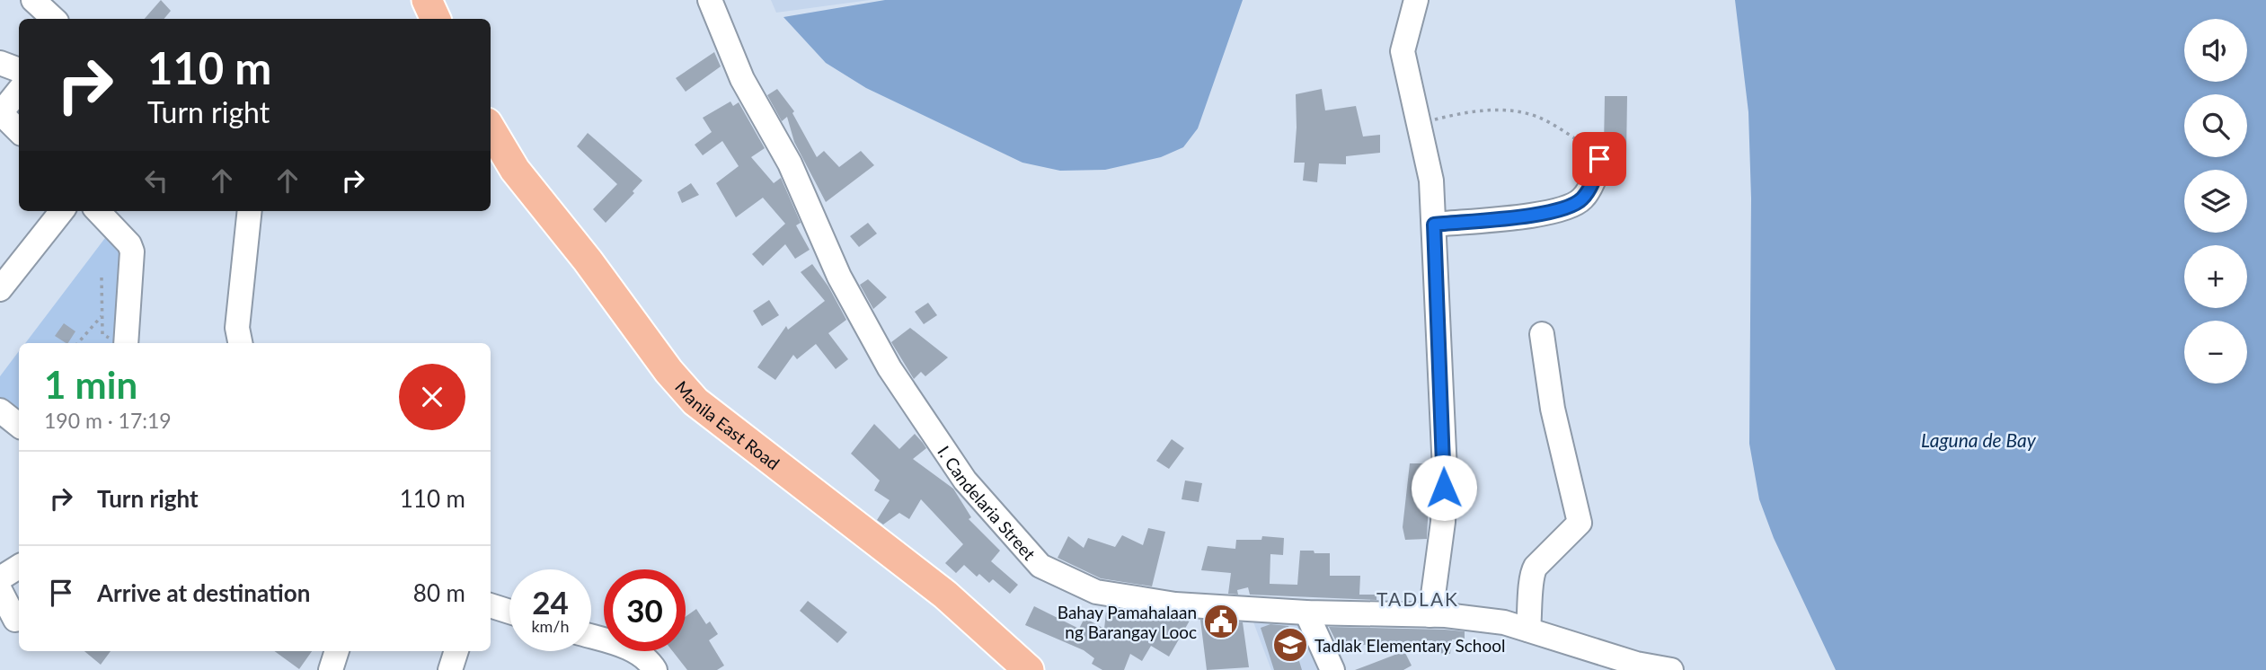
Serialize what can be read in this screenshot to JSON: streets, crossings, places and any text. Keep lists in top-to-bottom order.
{
  "streets": {
    "main road": ["Manila East Road"],
    "street": ["I. Candelaria Street"]
  },
  "districts": ["TADLAK"],
  "water": ["Laguna de Bay"],
  "places": {
    "public building": ["Bahay Pamahalaan ng Barangay Looc"],
    "school or university": ["Tadlak Elementary School"]
  },
  "page": {
    "map_buttons": ["+", "−"],
    "turn": ["110 m", "Turn right"],
    "heading": ["1 min", "190 m · 17:19"],
    "list": [
      {
        "name": "Turn right",
        "value": "110 m"
      },
      {
        "name": "Arrive at destination",
        "value": "80 m"
      }
    ],
    "speed": "24 km/h",
    "limit": "30"
  }
}
